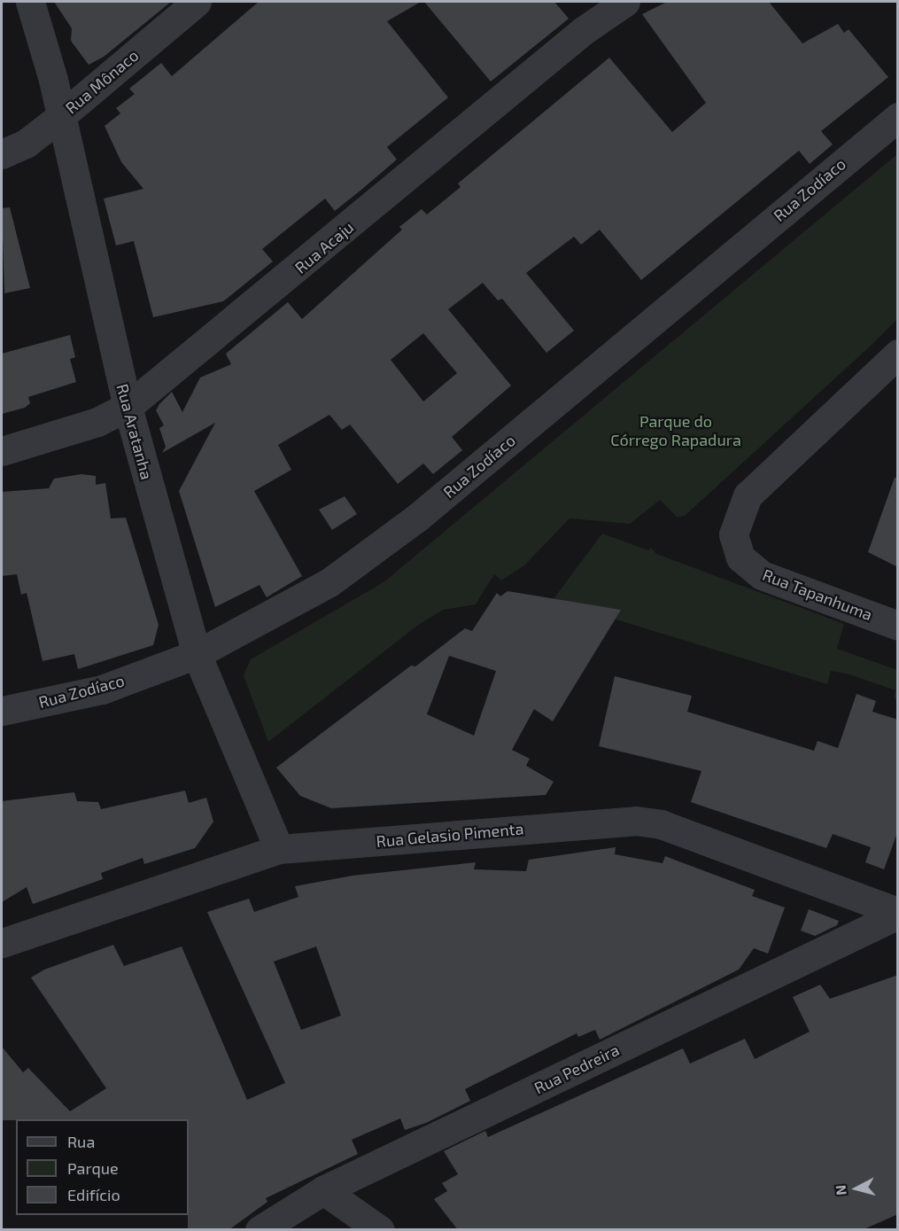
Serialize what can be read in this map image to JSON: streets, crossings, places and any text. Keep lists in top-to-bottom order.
{
  "streets": {
    "street": [
      "Rua Mônaco",
      "Rua Zodíaco",
      "Rua Acaju",
      "Rua Aratanha",
      "Rua Tapanhuma",
      "Rua Gelasio Pimenta",
      "Rua Pedreira"
    ]
  },
  "crossings": [
    ["Rua Mônaco", "Rua Aratanha"],
    ["Rua Zodíaco", "Rua Aratanha"],
    ["Rua Acaju", "Rua Aratanha"],
    ["Rua Aratanha", "Rua Gelasio Pimenta"],
    ["Rua Gelasio Pimenta", "Rua Pedreira"]
  ],
  "parks": ["Parque do Córrego Rapadura"],
  "legend": ["Rua", "Parque", "Edifício"],
  "north": "left"
}
